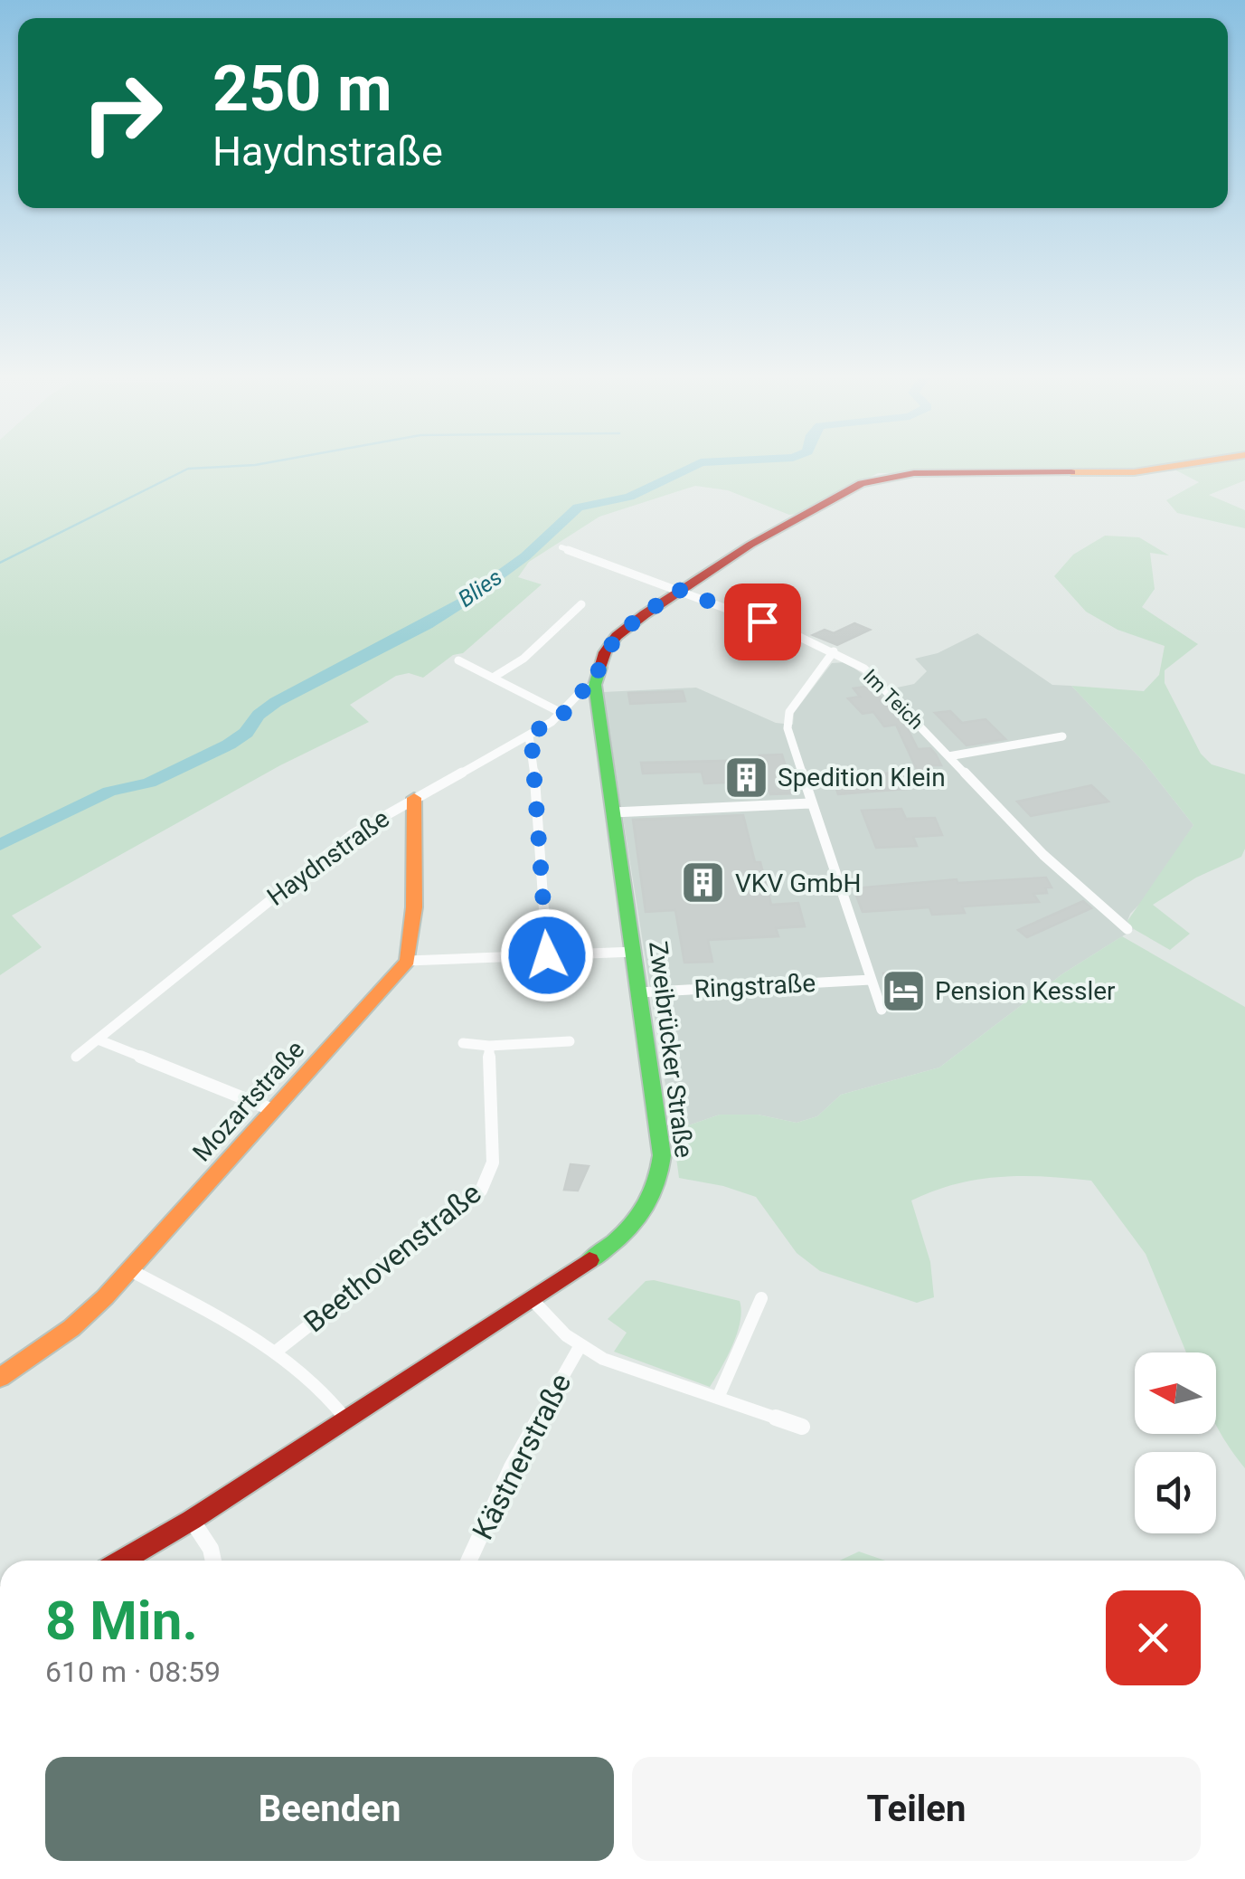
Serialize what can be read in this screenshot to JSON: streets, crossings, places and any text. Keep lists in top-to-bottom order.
{
  "streets": {
    "street": [
      "Im Teich",
      "Haydnstraße",
      "Ringstraße",
      "Zweibrücker Straße",
      "Mozartstraße",
      "Beethovenstraße",
      "Kästnerstraße"
    ]
  },
  "crossings": [
    ["Haydnstraße", "Zweibrücker Straße"],
    ["Ringstraße", "Zweibrücker Straße"]
  ],
  "water": ["Blies"],
  "places": {
    "building": ["Spedition Klein", "VKV GmbH"],
    "hotel": ["Pension Kessler"]
  },
  "north": "left",
  "page": {
    "turn": ["250 m", "Haydnstraße"],
    "heading": ["8 Min.", "610 m · 08:59"],
    "buttons": ["Beenden", "Teilen"]
  }
}
